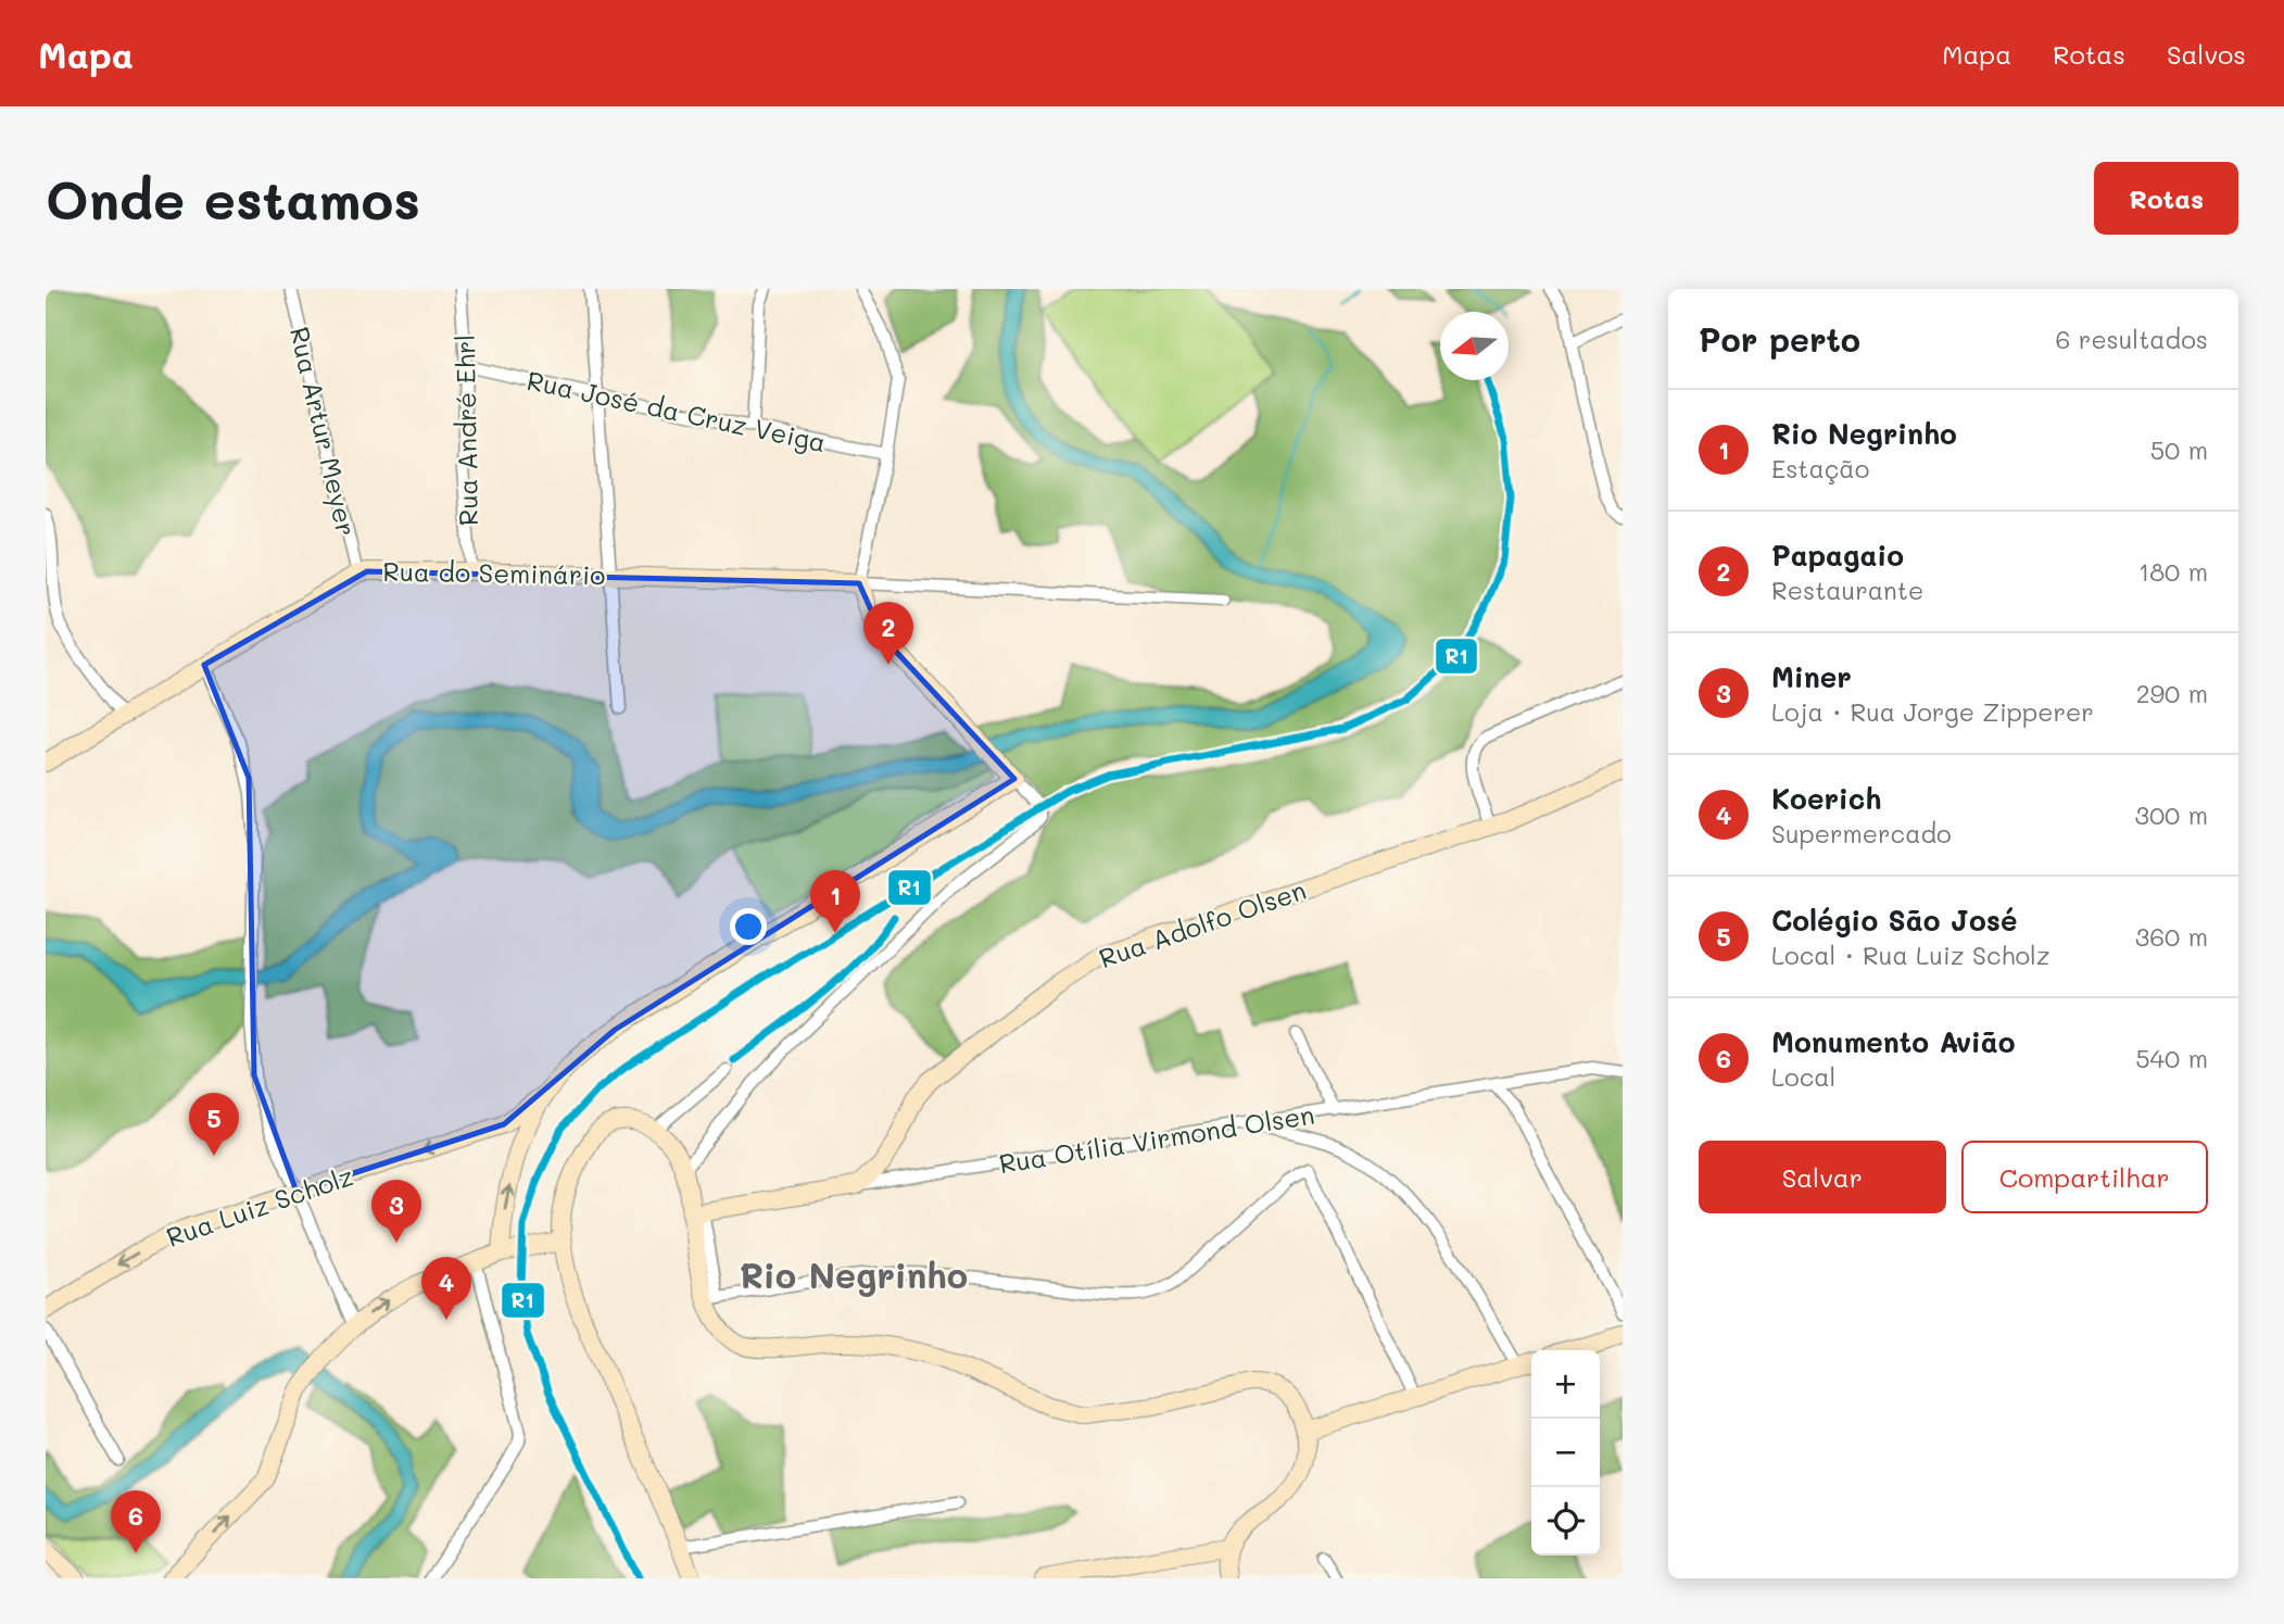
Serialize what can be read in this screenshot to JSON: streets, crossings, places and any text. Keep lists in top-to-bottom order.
{
  "streets": {
    "main road": [
      "Rua do Seminário",
      "Rua Adolfo Olsen",
      "Rua Otília Virmond Olsen",
      "Rua Luiz Scholz"
    ],
    "street": ["Rua José da Cruz Veiga", "Rua André Ehrl", "Rua Artur Meyer"]
  },
  "crossings": [
    ["Rua José da Cruz Veiga", "Rua André Ehrl"],
    ["Rua André Ehrl", "Rua do Seminário"],
    ["Rua Artur Meyer", "Rua do Seminário"],
    ["Rua Adolfo Olsen", "Rua Otília Virmond Olsen"]
  ],
  "districts": ["Rio Negrinho"],
  "lines": ["transit line R1"],
  "north": "left",
  "page": {
    "header": "Mapa",
    "nav": ["Mapa", "Rotas", "Salvos"],
    "buttons": [
      "Rotas",
      ["Salvar", "Compartilhar"]
    ],
    "title": "Onde estamos",
    "heading": ["Por perto", "6 resultados"],
    "list": [
      {
        "mark": "1",
        "name": "Rio Negrinho",
        "note": "Estação",
        "value": "50 m"
      },
      {
        "mark": "2",
        "name": "Papagaio",
        "note": "Restaurante",
        "value": "180 m"
      },
      {
        "mark": "3",
        "name": "Miner",
        "note": "Loja · Rua Jorge Zipperer",
        "value": "290 m"
      },
      {
        "mark": "4",
        "name": "Koerich",
        "note": "Supermercado",
        "value": "300 m"
      },
      {
        "mark": "5",
        "name": "Colégio São José",
        "note": "Local · Rua Luiz Scholz",
        "value": "360 m"
      },
      {
        "mark": "6",
        "name": "Monumento Avião",
        "note": "Local",
        "value": "540 m"
      }
    ],
    "pins": [
      "2",
      "1",
      "5",
      "3",
      "4",
      "6"
    ],
    "map_buttons": ["+", "−"]
  }
}
